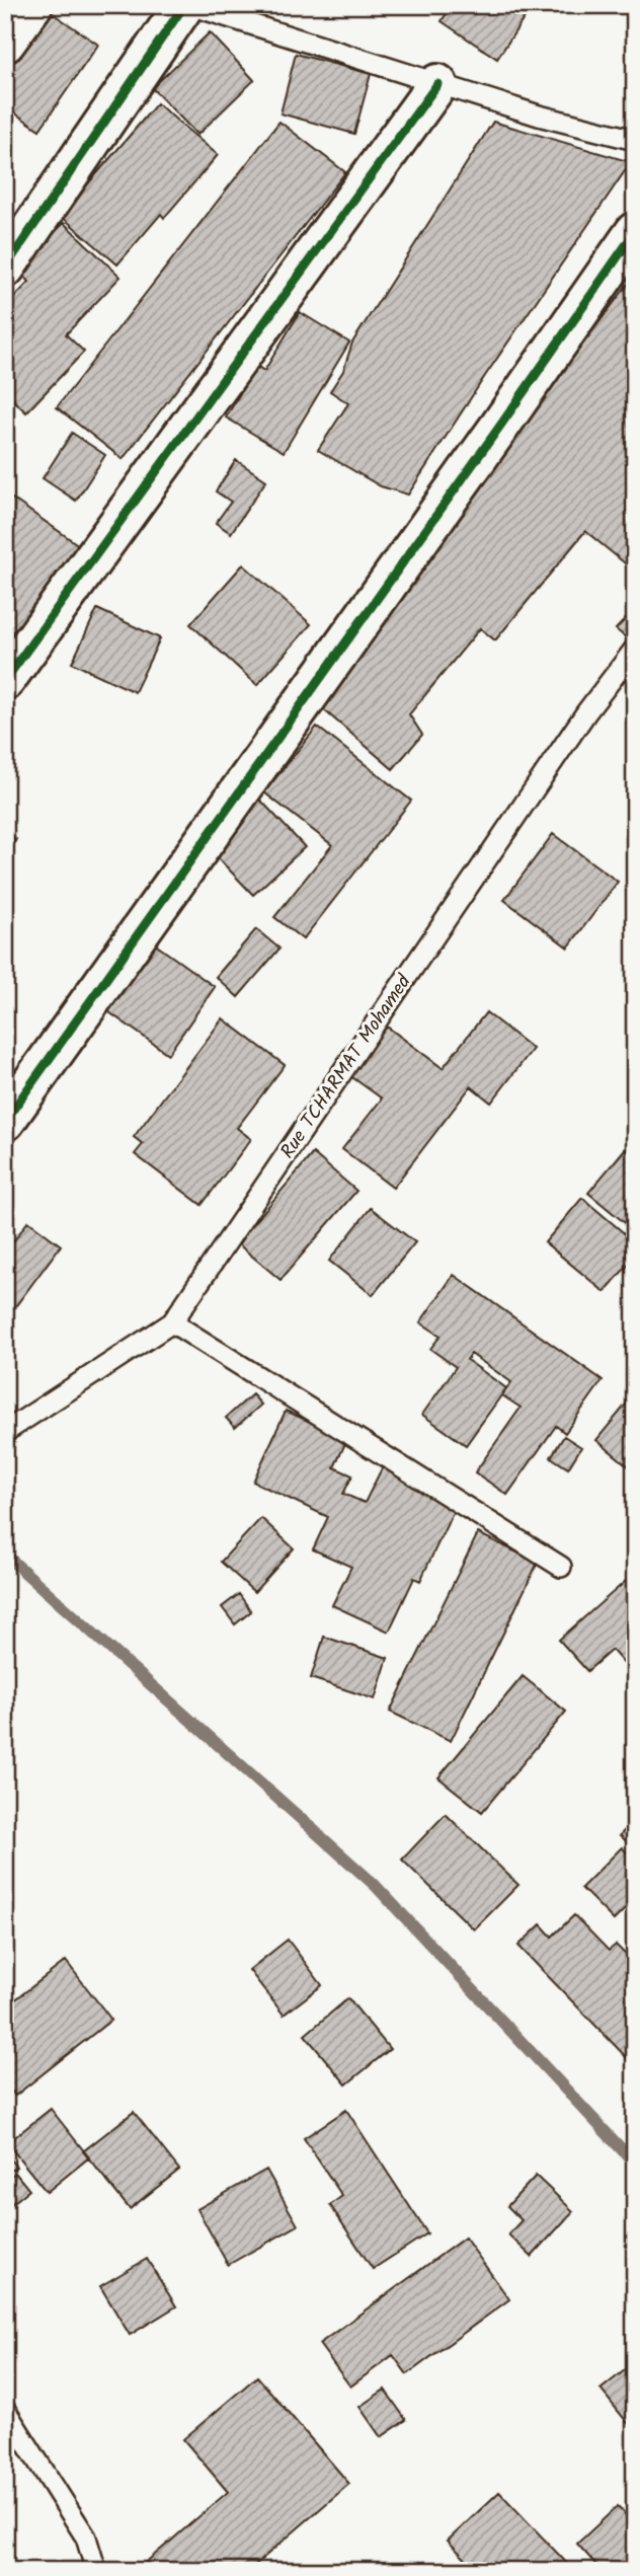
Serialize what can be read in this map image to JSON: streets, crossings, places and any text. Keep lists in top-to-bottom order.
{
  "streets": {
    "lane": ["Rue TCHARMAT Mohamed"]
  }
}
